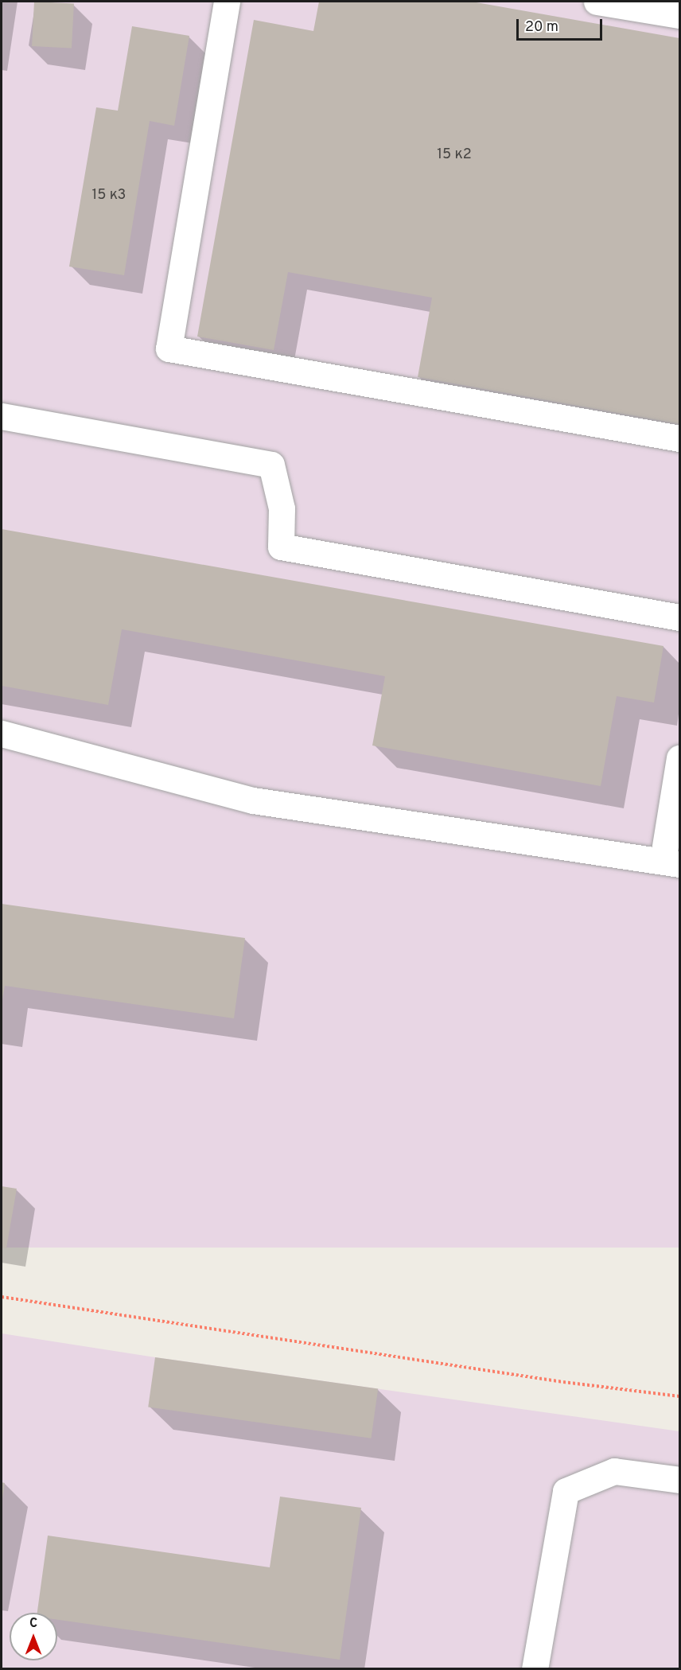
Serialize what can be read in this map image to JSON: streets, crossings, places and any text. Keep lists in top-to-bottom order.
{
  "house_numbers": ["15 к2", "15 к3"],
  "scale_bar": "20 m",
  "north": "top"
}
